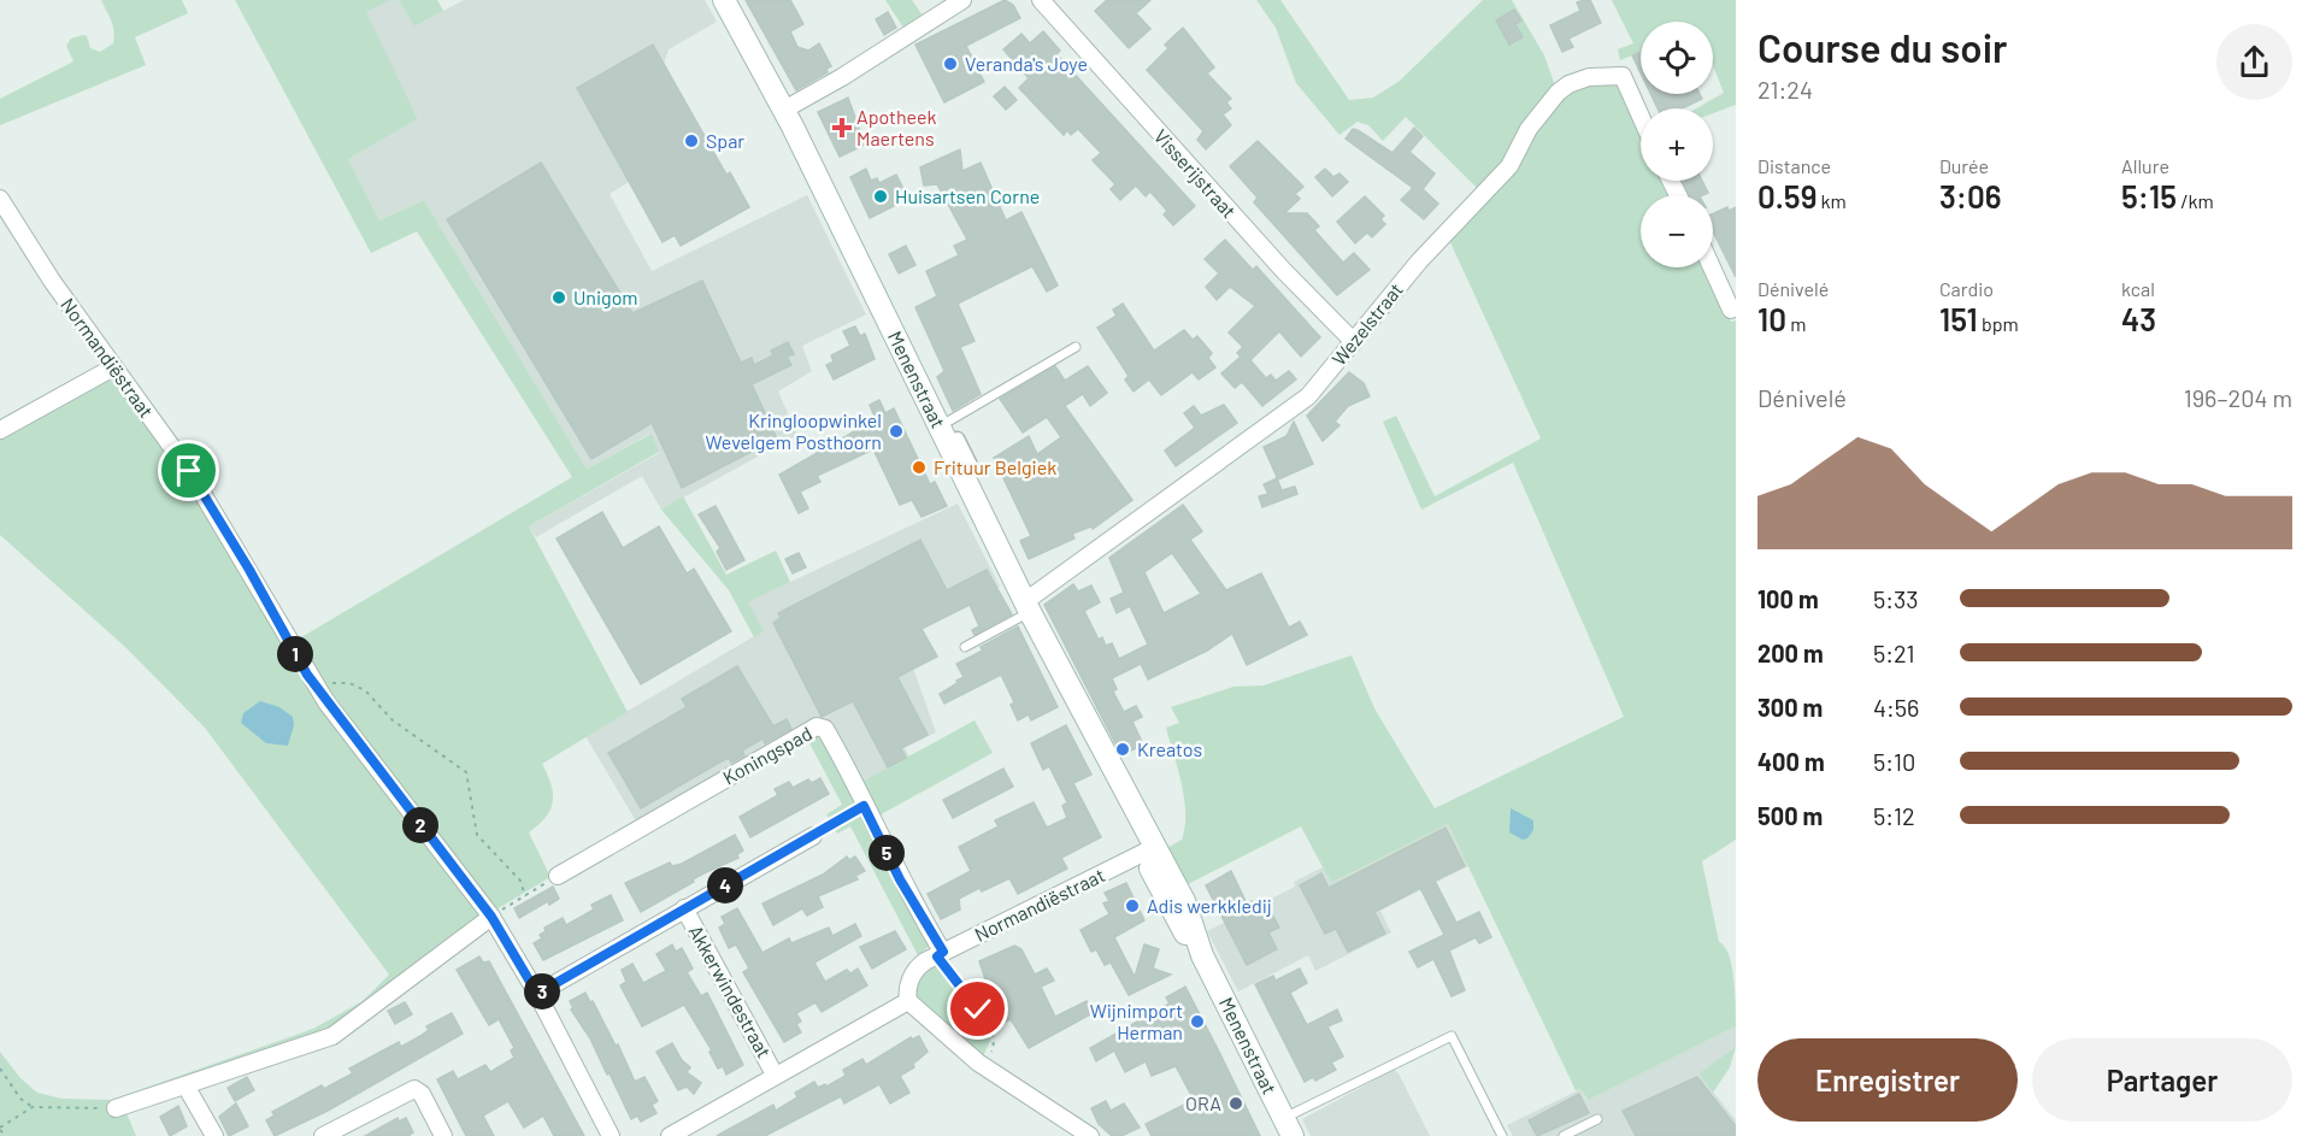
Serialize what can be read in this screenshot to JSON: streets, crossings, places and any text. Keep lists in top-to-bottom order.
{
  "streets": {
    "main road": ["Menenstraat"],
    "street": [
      "Visserijstraat",
      "Wezelstraat",
      "Normandiëstraat",
      "Koningspad",
      "Akkerwindestraat"
    ]
  },
  "crossings": [
    ["Visserijstraat", "Wezelstraat"],
    ["Wezelstraat", "Menenstraat"],
    ["Normandiëstraat", "Menenstraat"],
    ["Normandiëstraat", "Koningspad"],
    ["Normandiëstraat", "Akkerwindestraat"]
  ],
  "places": {
    "other": [
      "Veranda's Joye",
      "Spar",
      "Huisartsen Corne",
      "Unigom",
      "Kringloopwinkel Wevelgem Posthoorn",
      "Frituur Belgiek",
      "Kreatos",
      "Adis werkkledij",
      "Wijnimport Herman",
      "ORA"
    ],
    "health": ["Apotheek Maertens"]
  },
  "page": {
    "heading": ["Course du soir", "21:24"],
    "map_buttons": ["+", "−"],
    "stats": [
      ["Distance", "0.59 km"],
      ["Durée", "3:06"],
      ["Allure", "5:15 /km"],
      ["Dénivelé", "10 m"],
      ["Cardio", "151 bpm"],
      ["kcal", "43"]
    ],
    "chart": ["Dénivelé", "196–204 m"],
    "list": [
      {
        "name": "100 m",
        "note": "5:33"
      },
      {
        "name": "200 m",
        "note": "5:21"
      },
      {
        "name": "300 m",
        "note": "4:56"
      },
      {
        "name": "400 m",
        "note": "5:10"
      },
      {
        "name": "500 m",
        "note": "5:12"
      }
    ],
    "pins": [
      "1",
      "2",
      "5",
      "4",
      "3"
    ],
    "buttons": ["Enregistrer", "Partager"]
  }
}
